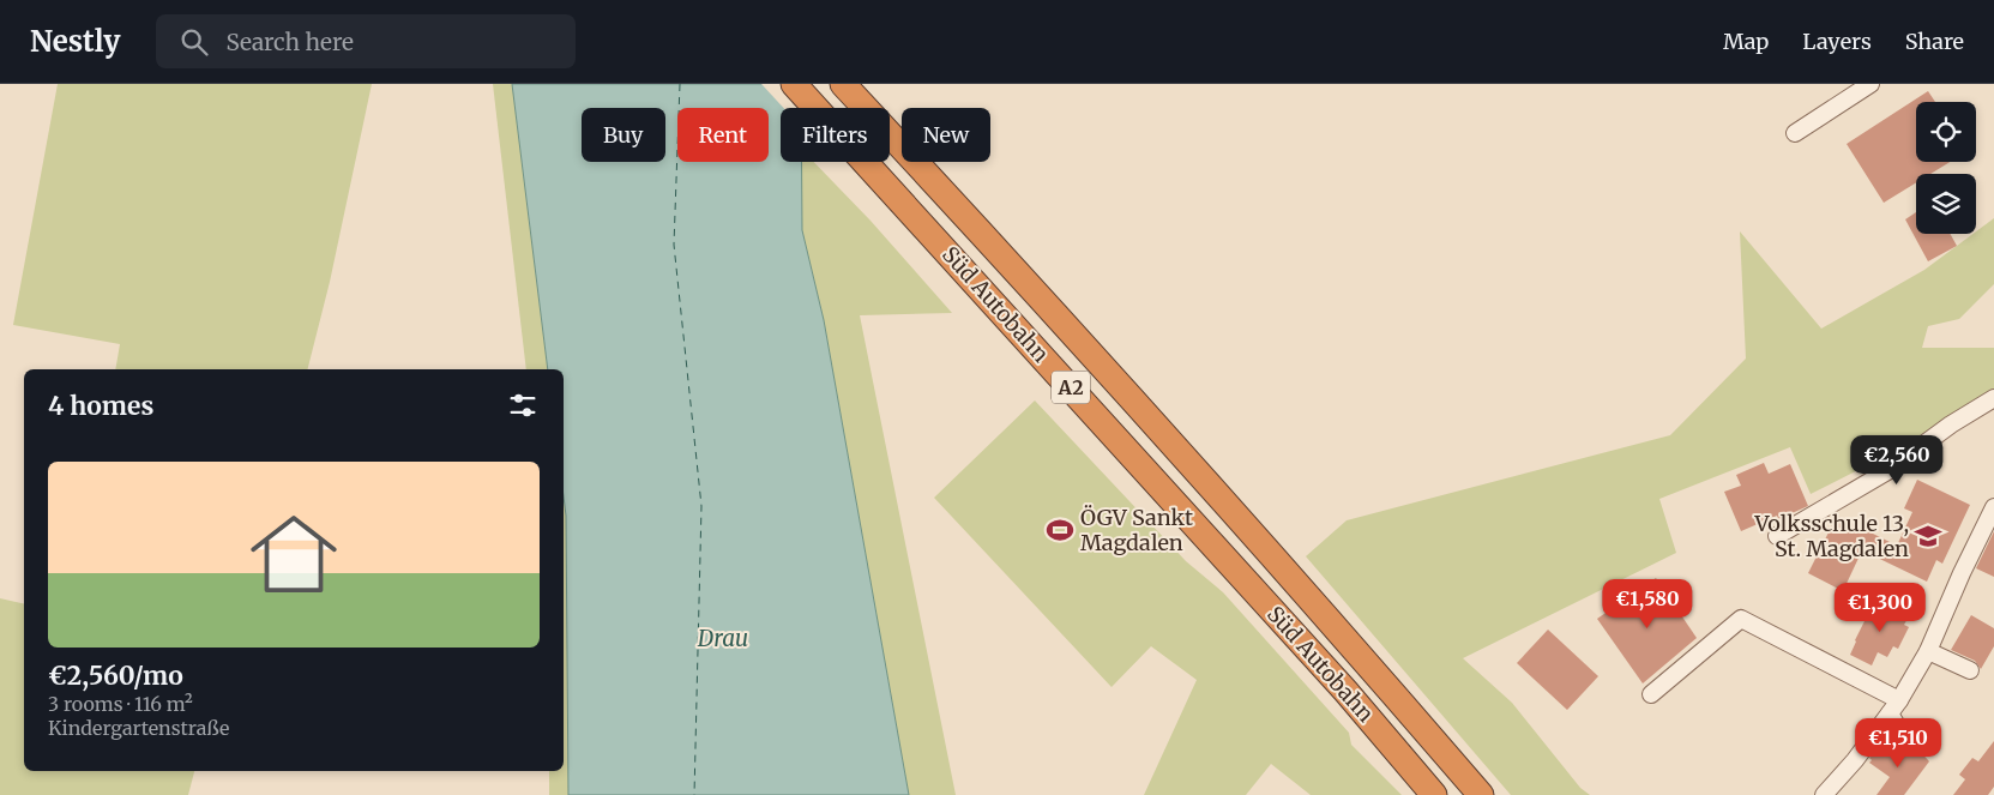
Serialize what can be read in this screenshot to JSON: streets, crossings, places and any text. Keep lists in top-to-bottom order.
{
  "streets": {
    "highway": ["Süd Autobahn", "A2"]
  },
  "water": ["Drau"],
  "places": {
    "sports": ["ÖGV Sankt Magdalen"],
    "school or university": ["Volksschule 13, St. Magdalen"]
  },
  "page": {
    "header": "Nestly",
    "search": "Search here",
    "nav": ["Map", "Layers", "Share"],
    "chip": [
      "Buy",
      "Rent",
      "Filters",
      "New"
    ],
    "heading": "4 homes",
    "price": [
      "€2,560",
      "€1,580",
      "€1,300",
      "€1,510"
    ],
    "list": [
      {
        "name": "€2,560/mo",
        "note": "3 rooms · 116 m² · Kindergartenstraße"
      }
    ]
  }
}
